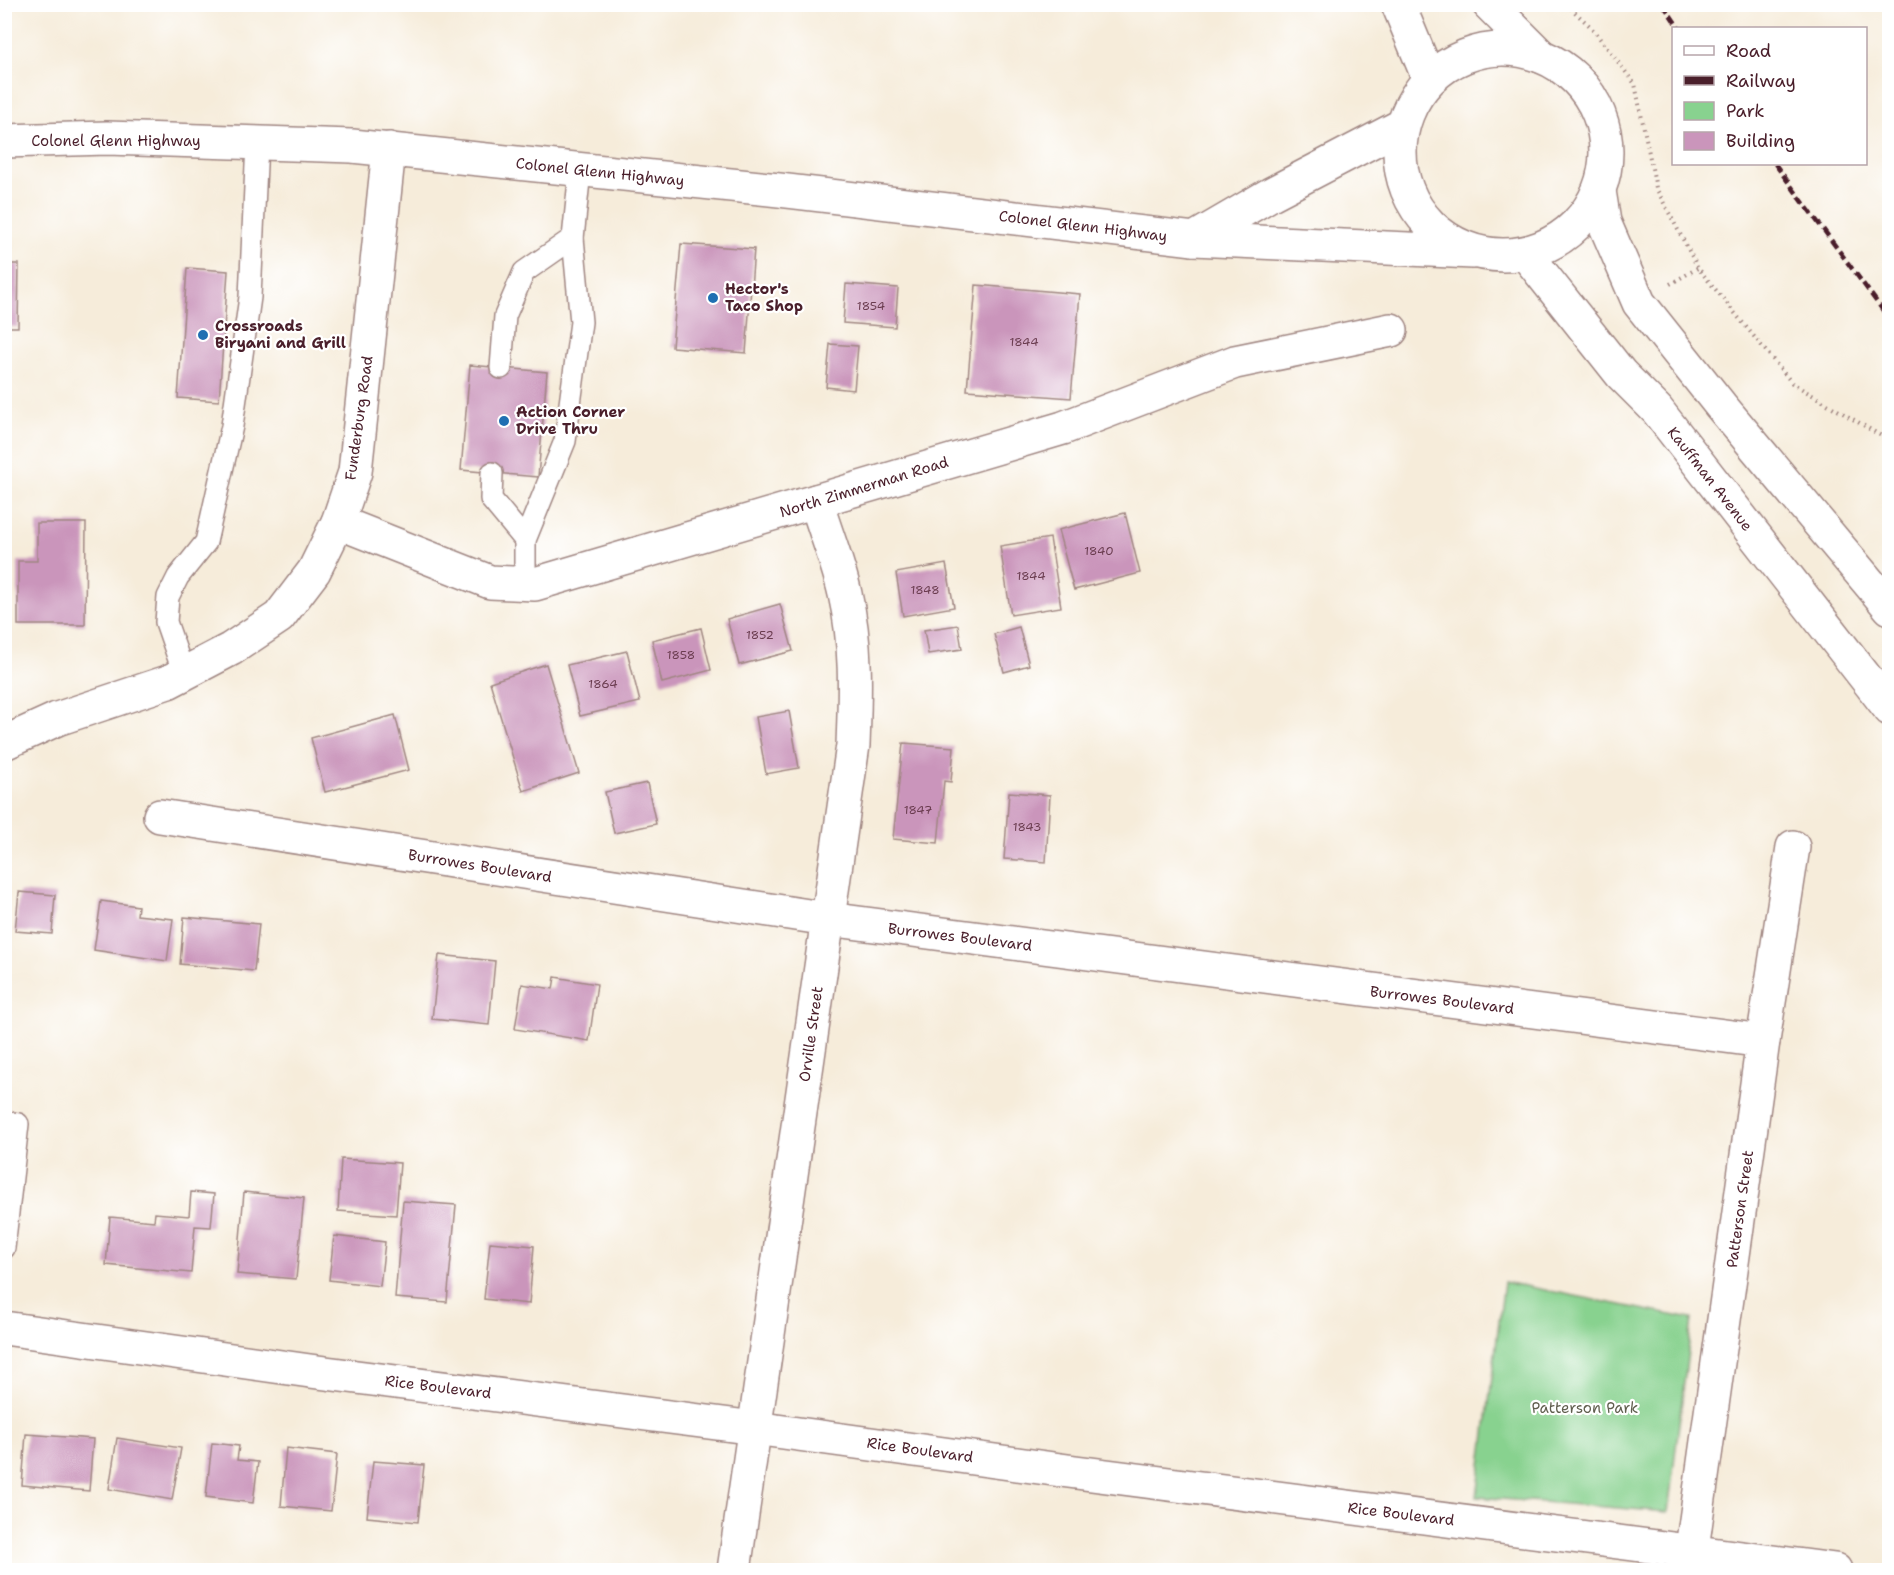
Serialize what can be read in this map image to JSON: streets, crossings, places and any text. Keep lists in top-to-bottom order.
{
  "streets": {
    "street": [
      "Colonel Glenn Highway",
      "Funderburg Road",
      "Kauffman Avenue",
      "North Zimmerman Road",
      "Burrowes Boulevard",
      "Orville Street",
      "Patterson Street",
      "Rice Boulevard"
    ]
  },
  "crossings": [
    ["Colonel Glenn Highway", "Funderburg Road"],
    ["Colonel Glenn Highway", "Kauffman Avenue"],
    ["Funderburg Road", "North Zimmerman Road"],
    ["North Zimmerman Road", "Orville Street"],
    ["Burrowes Boulevard", "Orville Street"],
    ["Burrowes Boulevard", "Patterson Street"],
    ["Orville Street", "Rice Boulevard"],
    ["Patterson Street", "Rice Boulevard"]
  ],
  "parks": ["Patterson Park"],
  "places": ["Hector's Taco Shop", "Crossroads Biryani and Grill", "Action Corner Drive Thru"],
  "house_numbers": [
    "1854",
    "1844",
    "1840",
    "1844",
    "1848",
    "1852",
    "1858",
    "1864",
    "1847",
    "1843"
  ],
  "legend": [
    "Road",
    "Railway",
    "Park",
    "Building"
  ]
}
